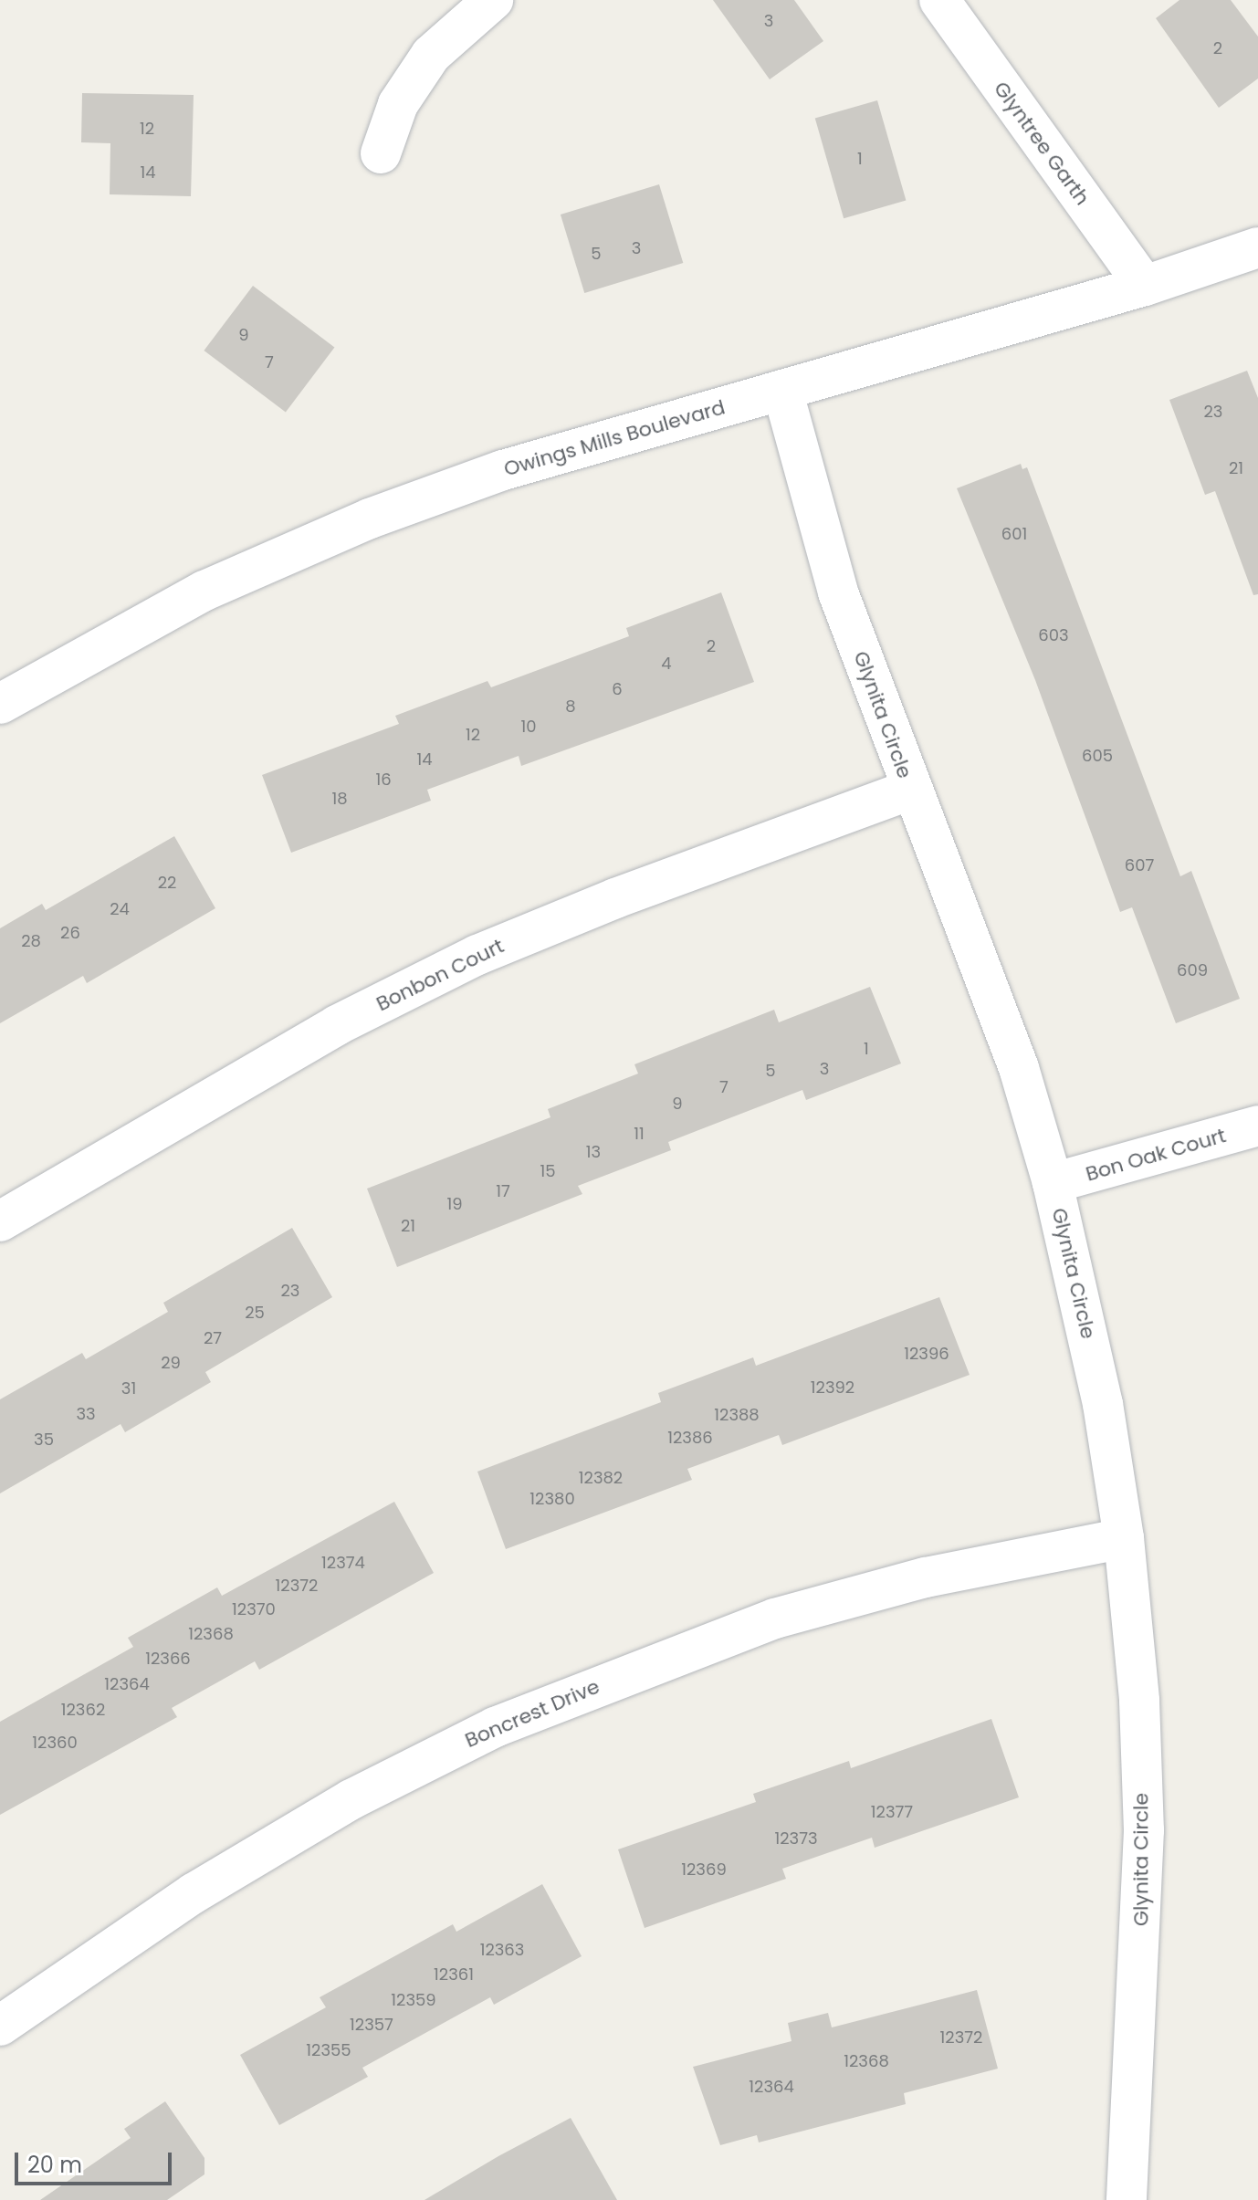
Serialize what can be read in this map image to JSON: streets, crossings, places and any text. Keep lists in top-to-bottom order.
{
  "streets": {
    "street": [
      "Glyntree Garth",
      "Owings Mills Boulevard",
      "Glynita Circle",
      "Bonbon Court",
      "Bon Oak Court",
      "Boncrest Drive"
    ]
  },
  "crossings": [
    ["Glyntree Garth", "Owings Mills Boulevard"],
    ["Owings Mills Boulevard", "Glynita Circle"],
    ["Glynita Circle", "Bonbon Court"],
    ["Glynita Circle", "Bon Oak Court"],
    ["Glynita Circle", "Boncrest Drive"]
  ],
  "house_numbers": [
    "3",
    "2",
    "12",
    "1",
    "14",
    "3",
    "5",
    "9",
    "7",
    "23",
    "21",
    "601",
    "603",
    "2",
    "4",
    "6",
    "8",
    "10",
    "12",
    "605",
    "14",
    "16",
    "18",
    "607",
    "22",
    "24",
    "26",
    "28",
    "609",
    "1",
    "3",
    "5",
    "7",
    "9",
    "11",
    "13",
    "15",
    "17",
    "19",
    "21",
    "23",
    "25",
    "27",
    "12396",
    "29",
    "12392",
    "31",
    "33",
    "12388",
    "12386",
    "35",
    "12382",
    "12380",
    "12374",
    "12372",
    "12370",
    "12368",
    "12366",
    "12364",
    "12362",
    "12360",
    "12377",
    "12373",
    "12369",
    "12363",
    "12361",
    "12359",
    "12357",
    "12372",
    "12355",
    "12368",
    "12364"
  ],
  "scale_bar": "20 m"
}
